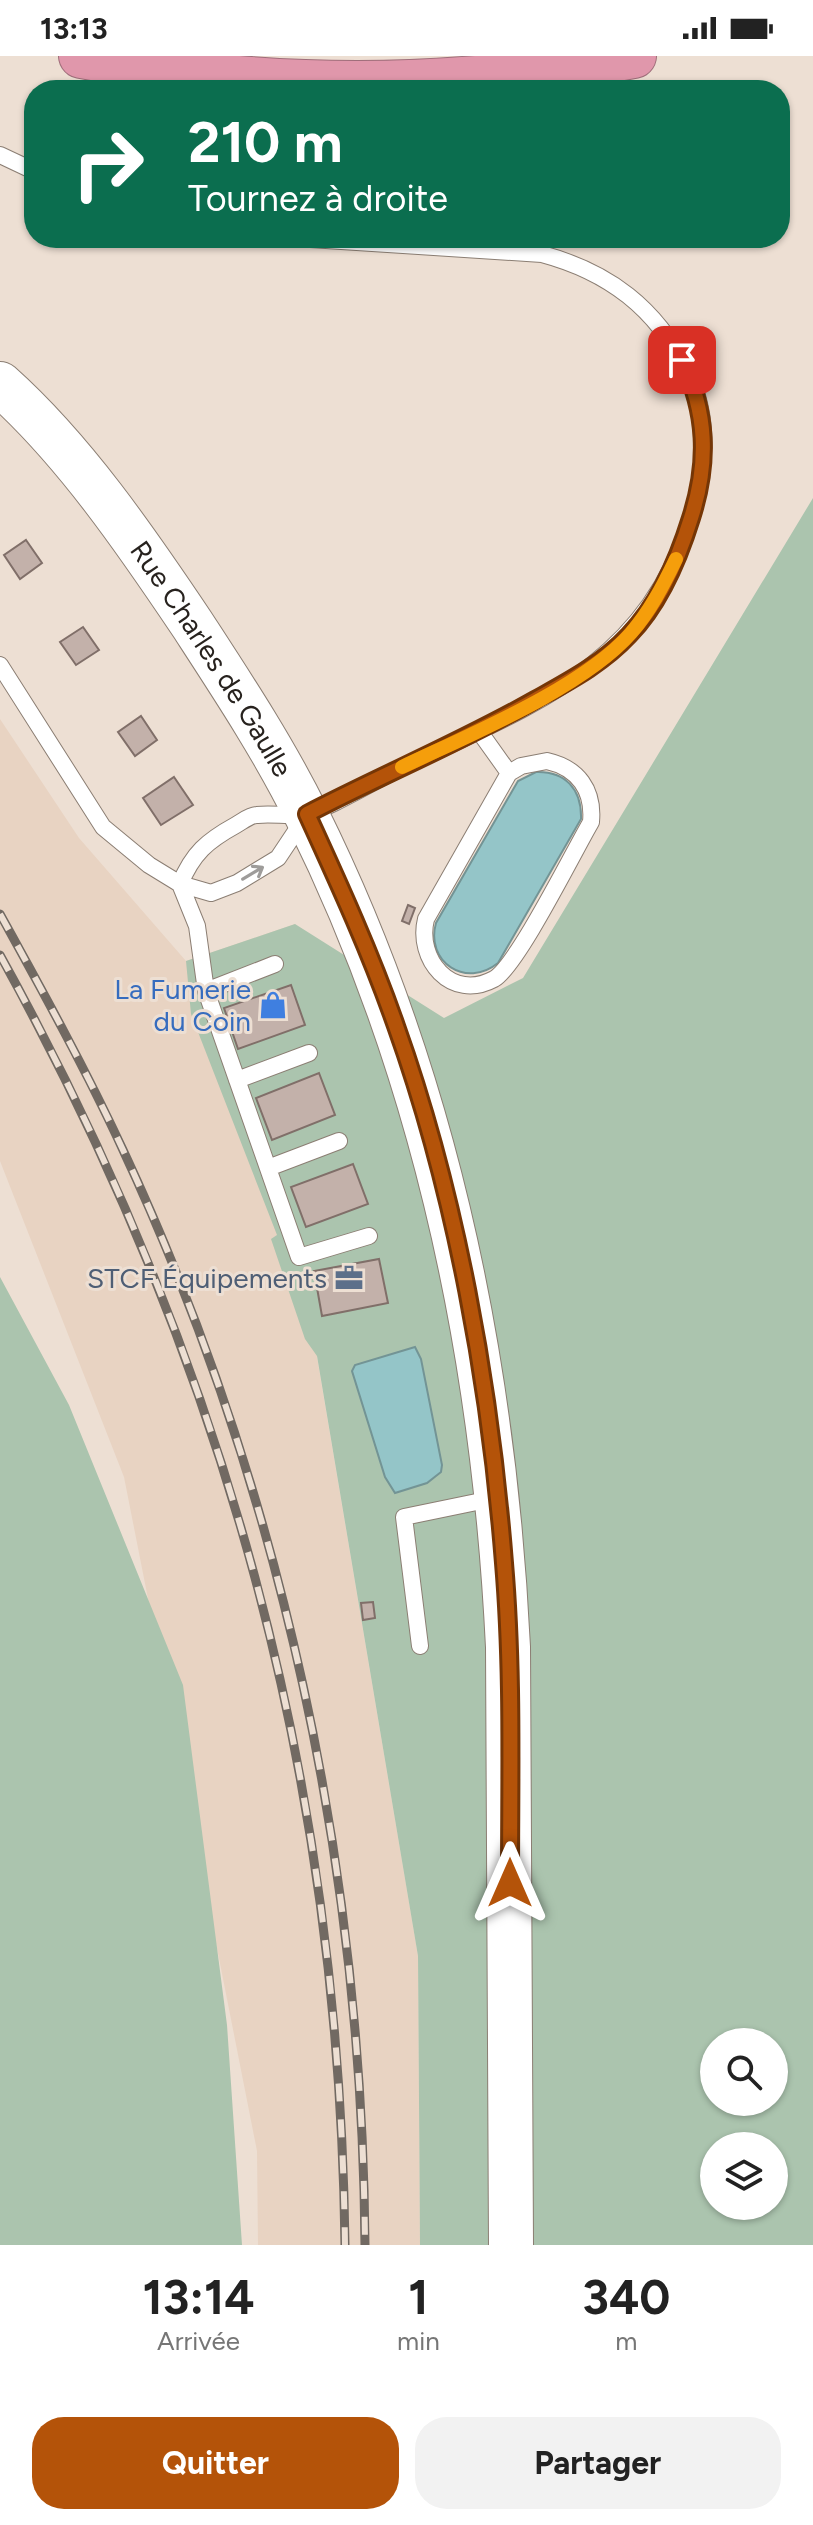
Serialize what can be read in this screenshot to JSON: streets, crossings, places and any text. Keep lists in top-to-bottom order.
{
  "streets": {
    "main road": ["Rue Charles de Gaulle"]
  },
  "places": {
    "shop": ["La Fumerie du Coin"],
    "office": ["STCF Équipements"]
  },
  "page": {
    "status": "13:13",
    "turn": ["210 m", "Tournez à droite"],
    "eta": [
      "13:14",
      "Arrivée",
      "1",
      "min",
      "340",
      "m"
    ],
    "buttons": ["Quitter", "Partager"]
  }
}
